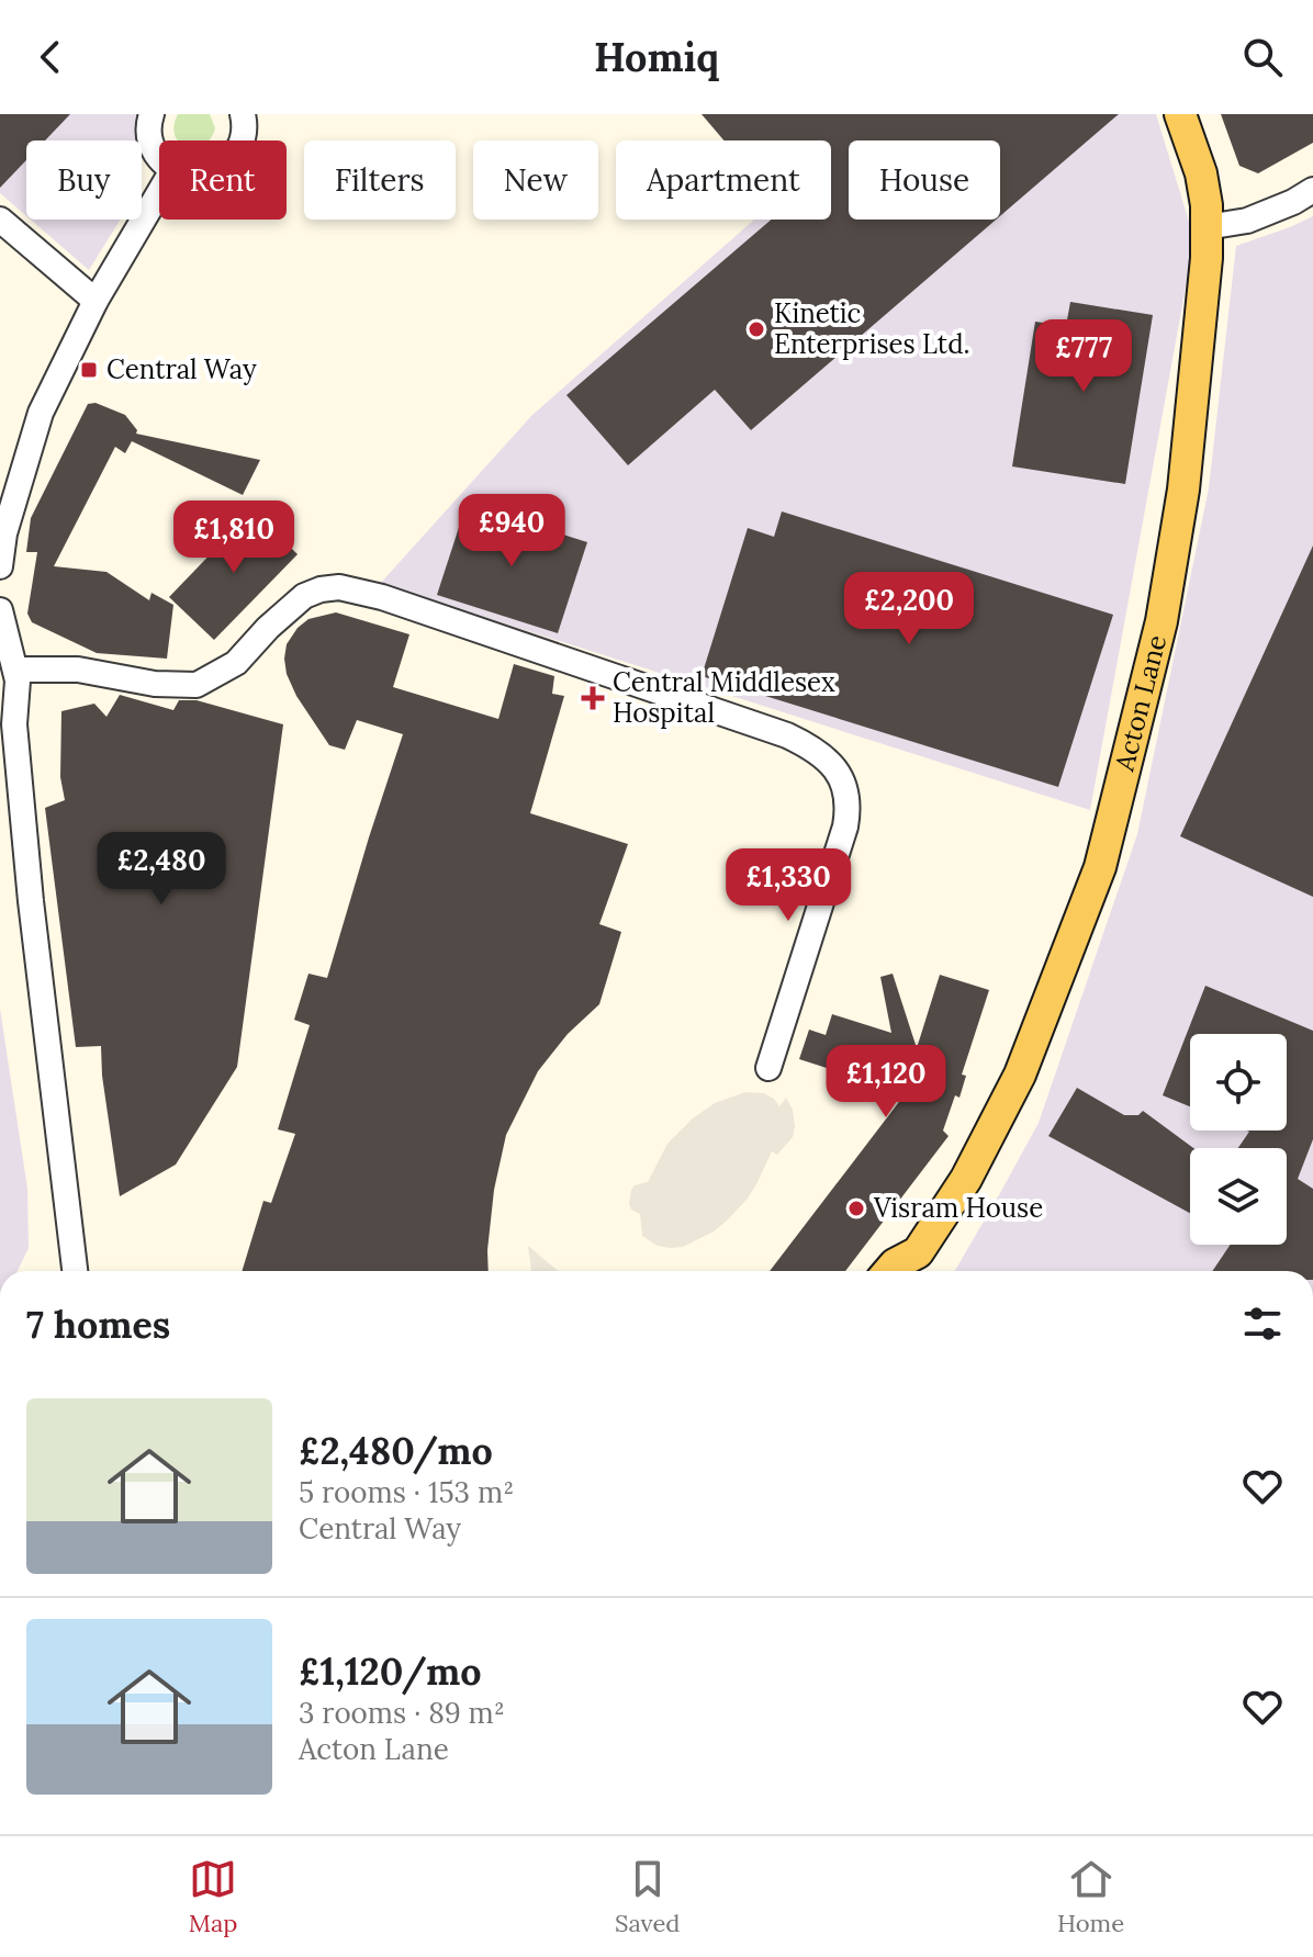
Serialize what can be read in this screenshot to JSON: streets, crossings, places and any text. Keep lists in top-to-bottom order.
{
  "streets": {
    "main road": ["Acton Lane"]
  },
  "places": {
    "other": ["Kinetic Enterprises Ltd.", "Visram House"],
    "transit": ["Central Way"],
    "health": ["Central Middlesex Hospital"]
  },
  "page": {
    "header": "Homiq",
    "chip": [
      "Buy",
      "Rent",
      "Filters",
      "New",
      "Apartment",
      "House"
    ],
    "price": [
      "£777",
      "£940",
      "£1,810",
      "£2,200",
      "£2,480",
      "£1,330",
      "£1,120"
    ],
    "heading": "7 homes",
    "list": [
      {
        "name": "£2,480/mo",
        "note": "5 rooms · 153 m² · Central Way"
      },
      {
        "name": "£1,120/mo",
        "note": "3 rooms · 89 m² · Acton Lane"
      }
    ],
    "tabs": ["Map", "Saved", "Home"]
  }
}
